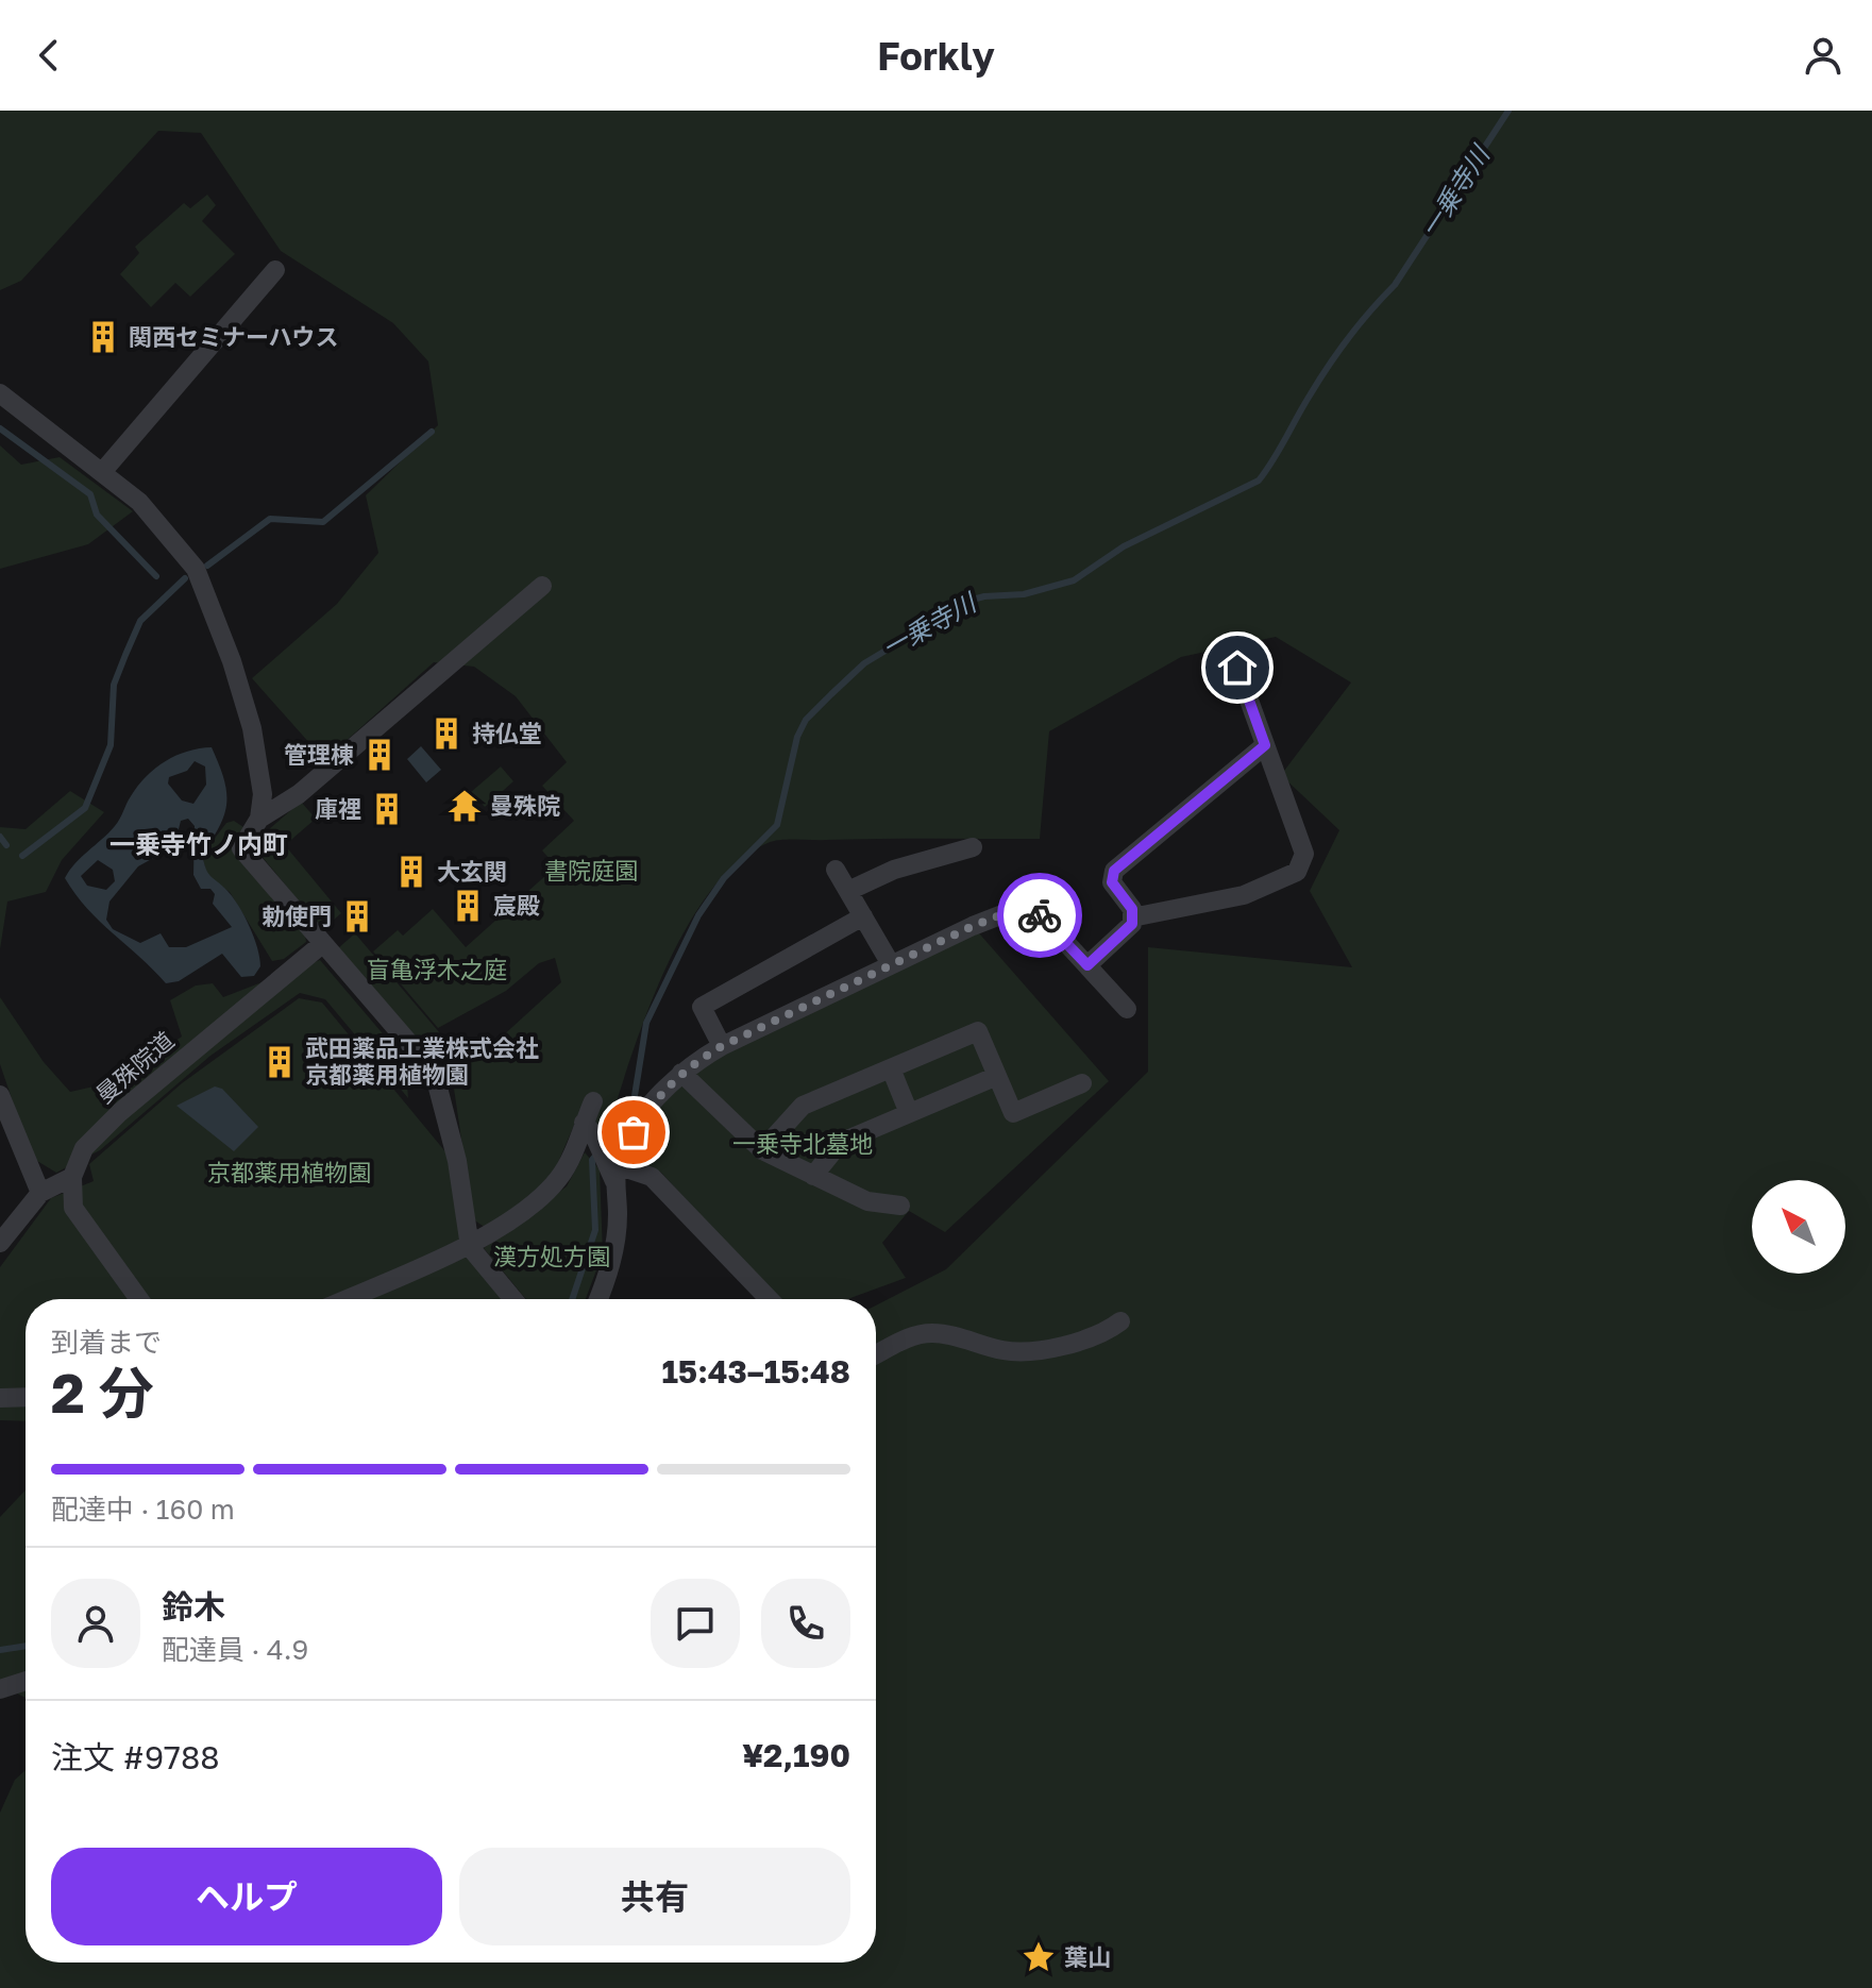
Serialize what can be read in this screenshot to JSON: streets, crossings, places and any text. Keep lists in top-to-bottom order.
{
  "streets": {
    "street": ["曼殊院道"]
  },
  "districts": ["一乗寺竹ノ内町"],
  "water": ["一乗寺川"],
  "parks": [
    "書院庭園",
    "盲亀浮木之庭",
    "一乗寺北墓地",
    "京都薬用植物園",
    "漢方処方園"
  ],
  "places": {
    "building": [
      "関西セミナーハウス",
      "持仏堂",
      "管理棟",
      "庫裡",
      "大玄関",
      "宸殿",
      "勅使門",
      "武田薬品工業株式会社 京都薬用植物園"
    ],
    "temple": ["曼殊院"],
    "place": ["葉山"]
  },
  "north": "top left",
  "page": {
    "header": "Forkly",
    "heading": ["2 分", "到着まで", "15:43–15:48"],
    "panel": [
      "鈴木",
      "配達員 · 4.9",
      "注文 #9788",
      "¥2,190"
    ],
    "bar": "配達中 · 160 m",
    "buttons": ["ヘルプ", "共有"]
  }
}
